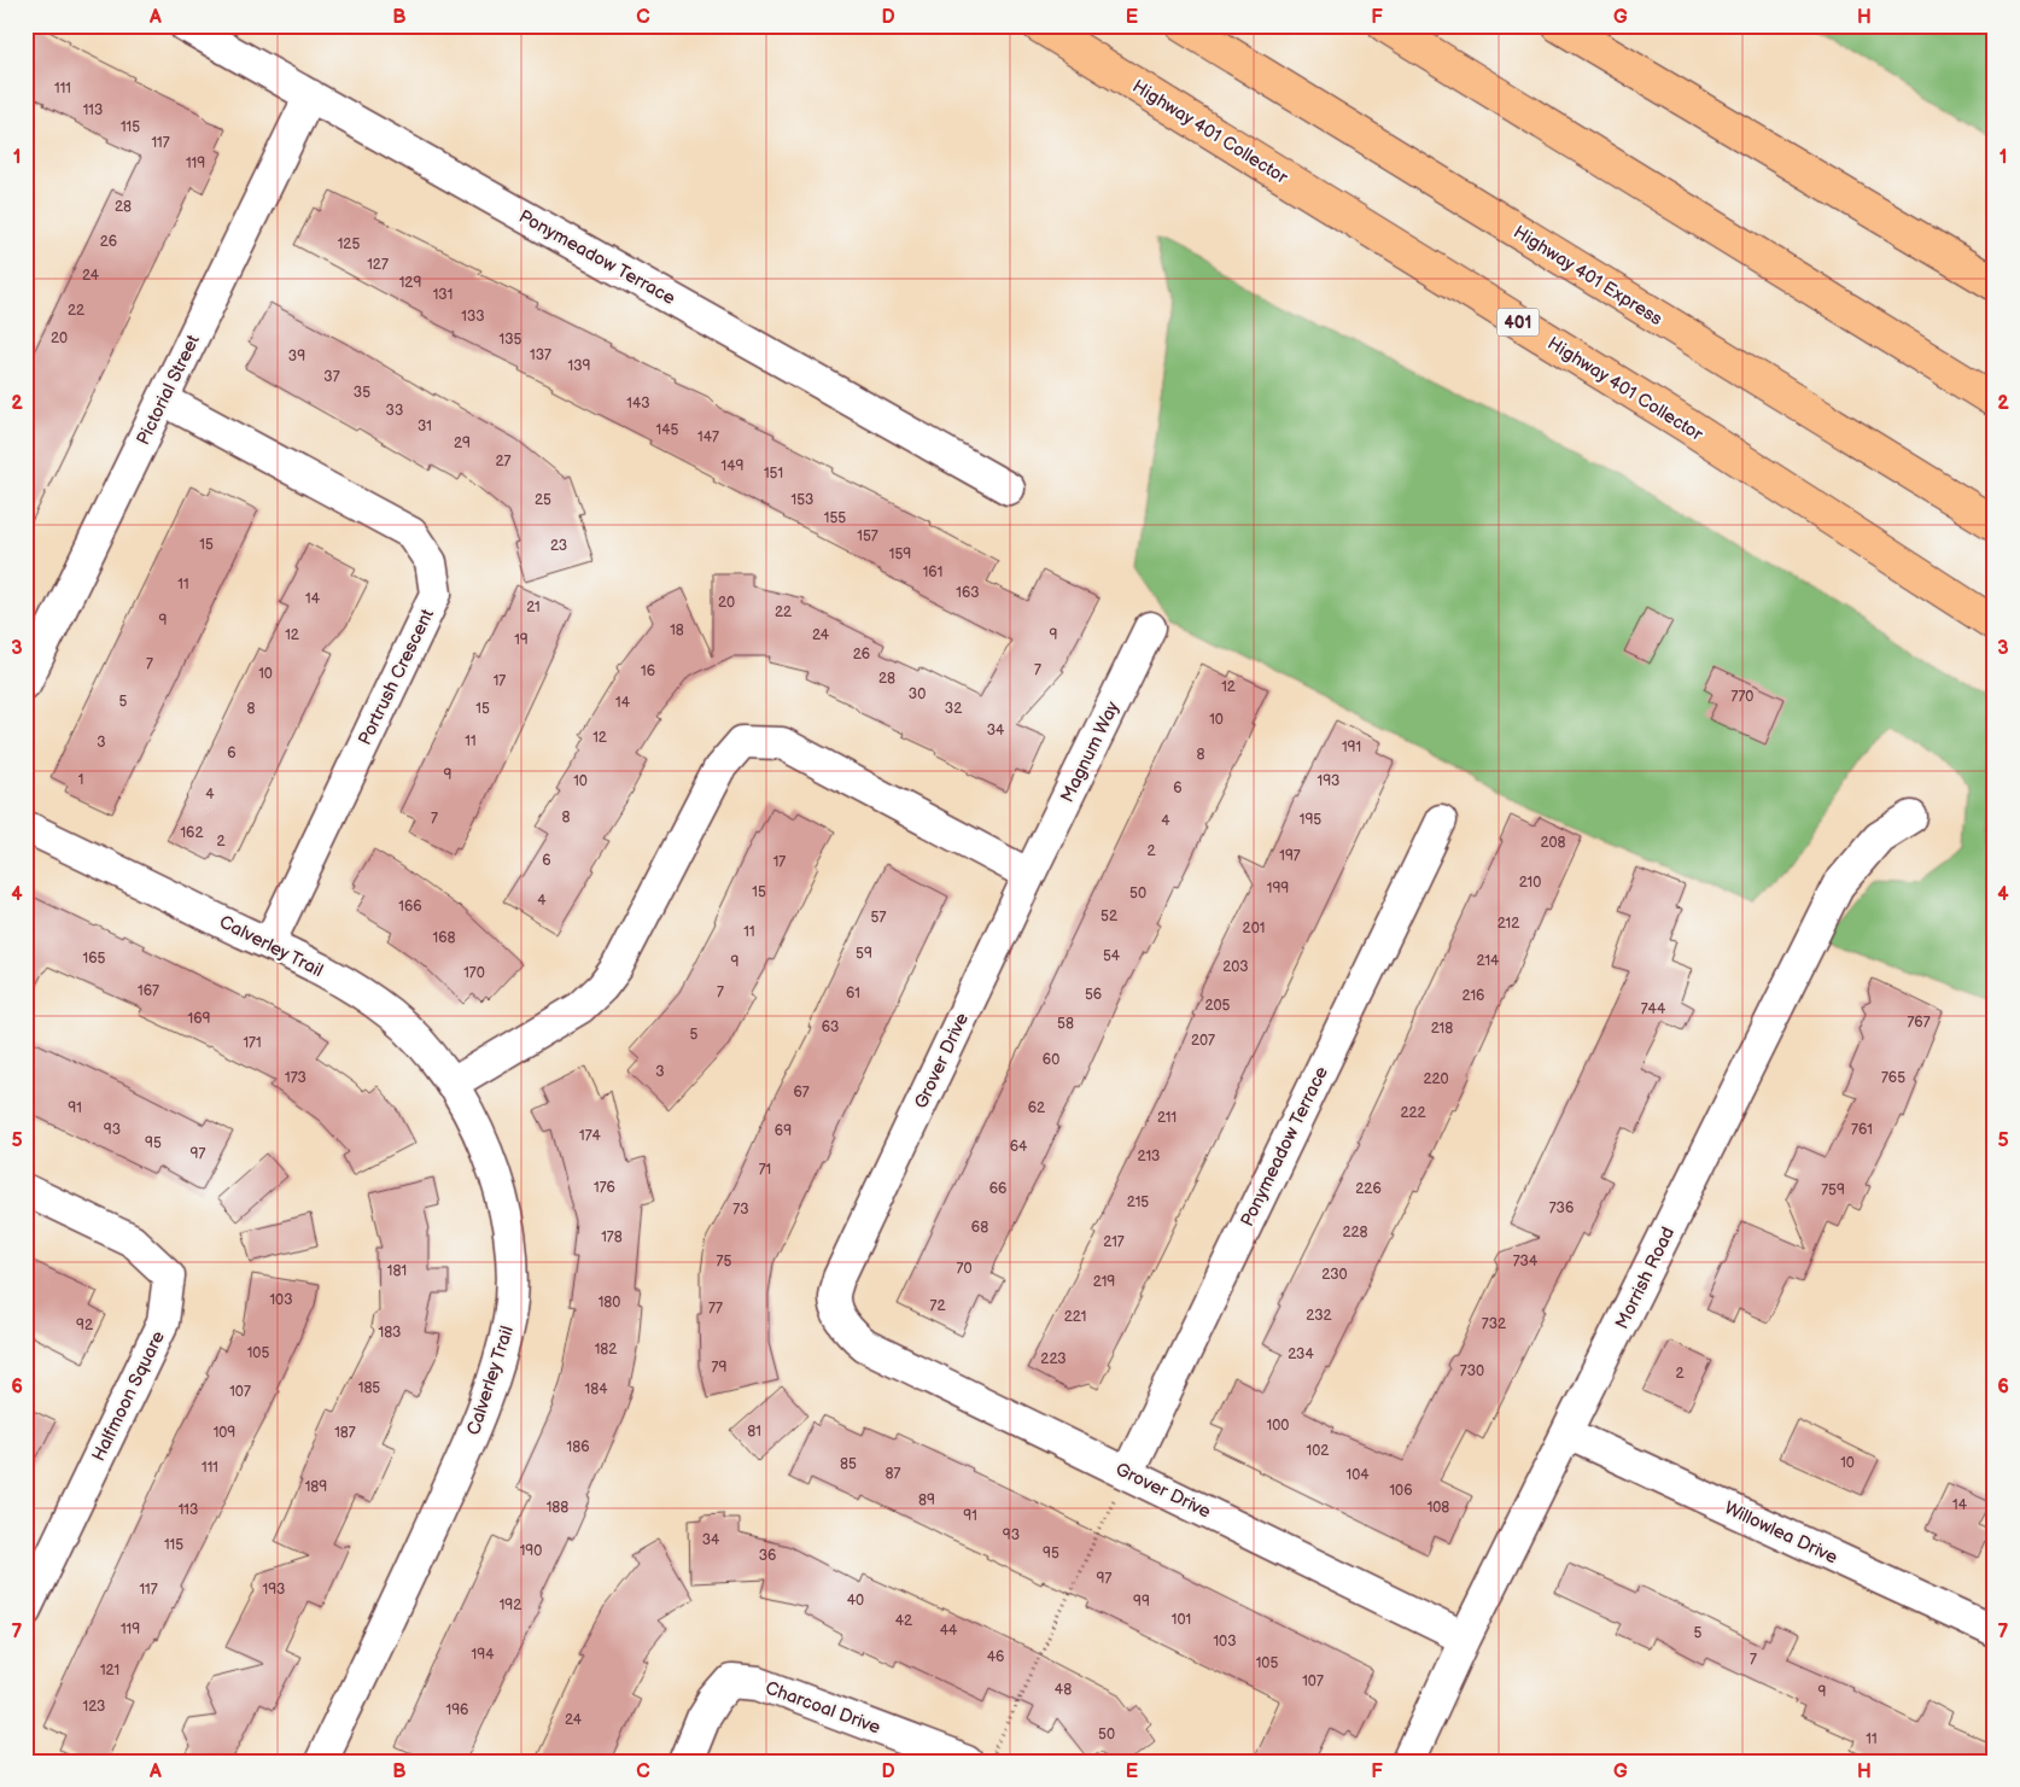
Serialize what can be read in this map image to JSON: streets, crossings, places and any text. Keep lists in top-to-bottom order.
{
  "streets": {
    "highway": ["Highway 401 Collector", "Highway 401 Express", "401"],
    "street": [
      "Ponymeadow Terrace",
      "Pictorial Street",
      "Portrush Crescent",
      "Magnum Way",
      "Calverley Trail",
      "Grover Drive",
      "Morrish Road",
      "Halfmoon Square",
      "Willowlea Drive",
      "Charcoal Drive"
    ]
  },
  "crossings": [
    ["Ponymeadow Terrace", "Pictorial Street"],
    ["Ponymeadow Terrace", "Grover Drive"],
    ["Pictorial Street", "Portrush Crescent"],
    ["Portrush Crescent", "Calverley Trail"],
    ["Magnum Way", "Grover Drive"],
    ["Grover Drive", "Morrish Road"],
    ["Morrish Road", "Willowlea Drive"]
  ],
  "house_numbers": [
    "111",
    "113",
    "115",
    "117",
    "119",
    "28",
    "26",
    "125",
    "127",
    "24",
    "129",
    "131",
    "22",
    "133",
    "20",
    "135",
    "137",
    "39",
    "139",
    "37",
    "35",
    "143",
    "33",
    "31",
    "145",
    "147",
    "29",
    "27",
    "149",
    "151",
    "25",
    "153",
    "155",
    "157",
    "15",
    "23",
    "159",
    "161",
    "11",
    "163",
    "14",
    "20",
    "21",
    "22",
    "9",
    "18",
    "12",
    "24",
    "9",
    "19",
    "26",
    "7",
    "7",
    "16",
    "10",
    "28",
    "17",
    "12",
    "30",
    "770",
    "5",
    "14",
    "8",
    "15",
    "32",
    "10",
    "34",
    "12",
    "11",
    "3",
    "191",
    "6",
    "8",
    "9",
    "1",
    "10",
    "193",
    "6",
    "4",
    "8",
    "7",
    "195",
    "4",
    "162",
    "2",
    "208",
    "2",
    "197",
    "6",
    "17",
    "210",
    "199",
    "15",
    "50",
    "4",
    "166",
    "52",
    "57",
    "212",
    "201",
    "11",
    "168",
    "59",
    "54",
    "165",
    "214",
    "9",
    "203",
    "170",
    "167",
    "7",
    "61",
    "56",
    "216",
    "205",
    "744",
    "169",
    "767",
    "58",
    "63",
    "218",
    "5",
    "207",
    "171",
    "60",
    "3",
    "173",
    "765",
    "220",
    "67",
    "91",
    "62",
    "222",
    "211",
    "93",
    "761",
    "69",
    "174",
    "95",
    "64",
    "97",
    "213",
    "71",
    "176",
    "66",
    "226",
    "759",
    "215",
    "736",
    "73",
    "68",
    "228",
    "178",
    "217",
    "75",
    "734",
    "70",
    "181",
    "230",
    "219",
    "103",
    "180",
    "72",
    "77",
    "232",
    "221",
    "732",
    "92",
    "183",
    "182",
    "105",
    "234",
    "223",
    "79",
    "730",
    "2",
    "185",
    "184",
    "107",
    "100",
    "81",
    "109",
    "187",
    "186",
    "102",
    "10",
    "85",
    "111",
    "87",
    "104",
    "189",
    "106",
    "89",
    "14",
    "188",
    "108",
    "113",
    "91",
    "93",
    "34",
    "115",
    "190",
    "95",
    "36",
    "97",
    "117",
    "193",
    "40",
    "99",
    "192",
    "101",
    "42",
    "119",
    "44",
    "5",
    "103",
    "194",
    "46",
    "7",
    "105",
    "121",
    "107",
    "48",
    "9",
    "123",
    "196",
    "24",
    "50",
    "11"
  ],
  "grid": {
    "columns": [
      "A",
      "B",
      "C",
      "D",
      "E",
      "F",
      "G",
      "H"
    ],
    "rows": [
      "1",
      "2",
      "3",
      "4",
      "5",
      "6",
      "7"
    ]
  }
}
